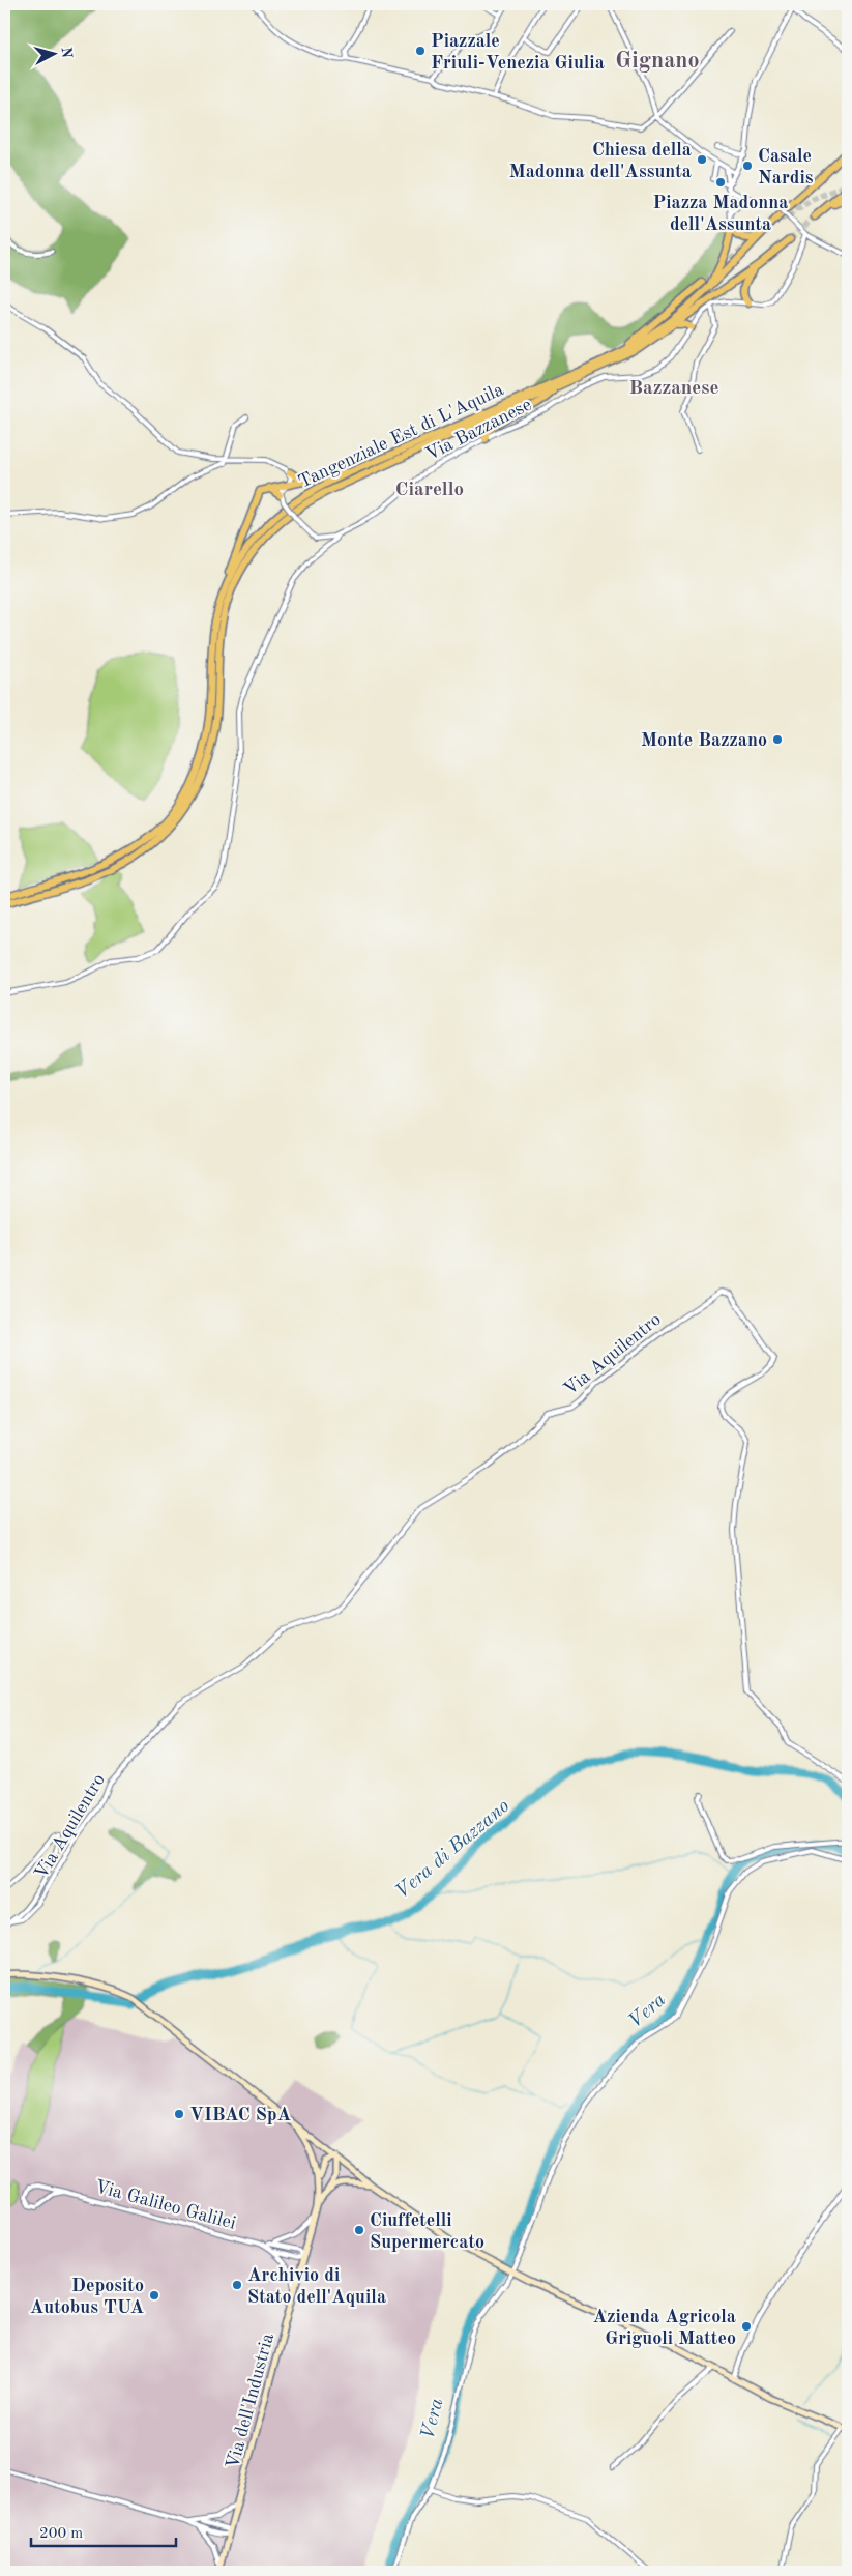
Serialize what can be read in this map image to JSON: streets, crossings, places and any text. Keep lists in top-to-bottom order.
{
  "streets": {
    "highway": ["Tangenziale Est di L'Aquila"],
    "main road": ["Via dell'Industria"],
    "street": ["Via Bazzanese", "Via Aquilentro", "Via Galileo Galilei"]
  },
  "crossings": [
    ["Via Galileo Galilei", "Via dell'Industria"]
  ],
  "districts": ["Gignano", "Bazzanese", "Ciarello"],
  "water": ["Vera di Bazzano", "Vera"],
  "places": [
    "Piazzale Friuli-Venezia Giulia",
    "Chiesa della Madonna dell'Assunta",
    "Casale Nardis",
    "Piazza Madonna dell'Assunta",
    "Monte Bazzano",
    "VIBAC SpA",
    "Ciuffetelli Supermercato",
    "Archivio di Stato dell'Aquila",
    "Deposito Autobus TUA",
    "Azienda Agricola Griguoli Matteo"
  ],
  "scale_bar": "200 m",
  "north": "right"
}
